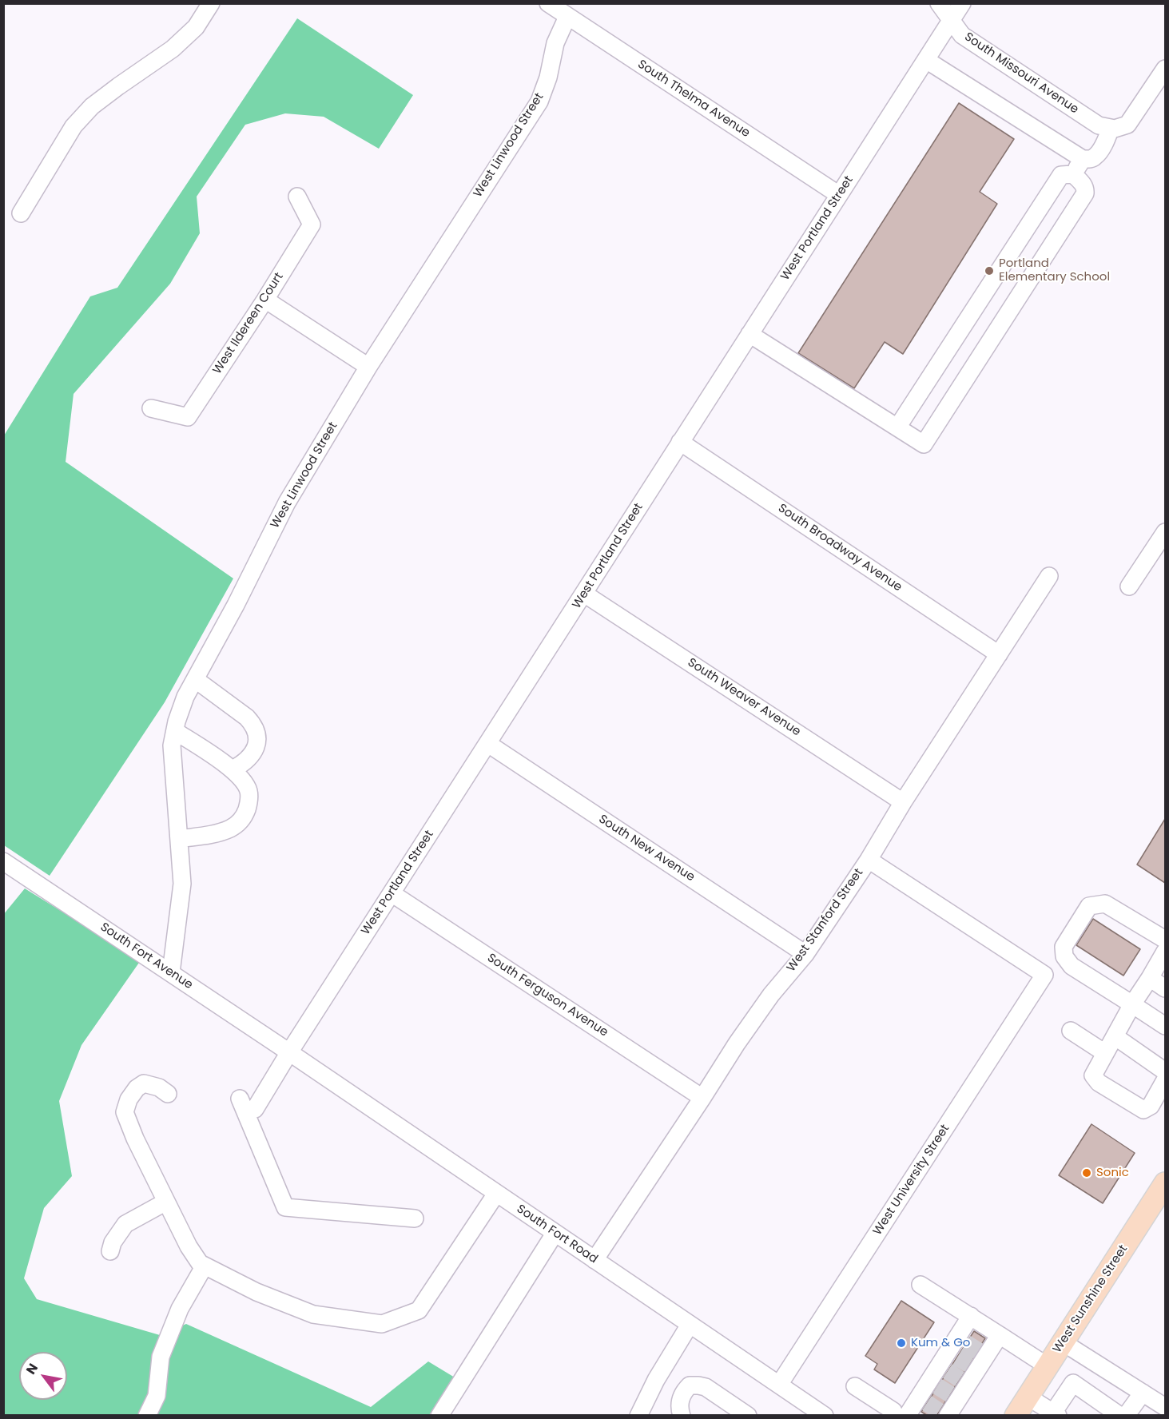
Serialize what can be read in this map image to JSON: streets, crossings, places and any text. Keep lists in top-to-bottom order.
{
  "streets": {
    "main road": ["West Sunshine Street"],
    "street": [
      "South Missouri Avenue",
      "South Thelma Avenue",
      "West Linwood Street",
      "West Portland Street",
      "West Ildereen Court",
      "South Broadway Avenue",
      "South Weaver Avenue",
      "South New Avenue",
      "West Stanford Street",
      "South Fort Avenue",
      "South Ferguson Avenue",
      "West University Street",
      "South Fort Road"
    ]
  },
  "crossings": [
    ["South Missouri Avenue", "West Portland Street"],
    ["South Thelma Avenue", "West Linwood Street"],
    ["South Thelma Avenue", "West Portland Street"],
    ["West Linwood Street", "South Fort Avenue"],
    ["West Portland Street", "South Broadway Avenue"],
    ["West Portland Street", "South Weaver Avenue"],
    ["West Portland Street", "South New Avenue"],
    ["West Portland Street", "South Fort Avenue"],
    ["West Portland Street", "South Ferguson Avenue"],
    ["West Portland Street", "South Fort Road"],
    ["South Broadway Avenue", "West Stanford Street"],
    ["South Weaver Avenue", "West Stanford Street"],
    ["South New Avenue", "West Stanford Street"],
    ["West Stanford Street", "South Ferguson Avenue"],
    ["West Stanford Street", "West University Street"],
    ["West Stanford Street", "South Fort Road"],
    ["South Fort Avenue", "South Fort Road"],
    ["West University Street", "South Fort Road"]
  ],
  "places": ["Portland Elementary School", "Sonic", "Kum & Go"],
  "north": "top left"
}
